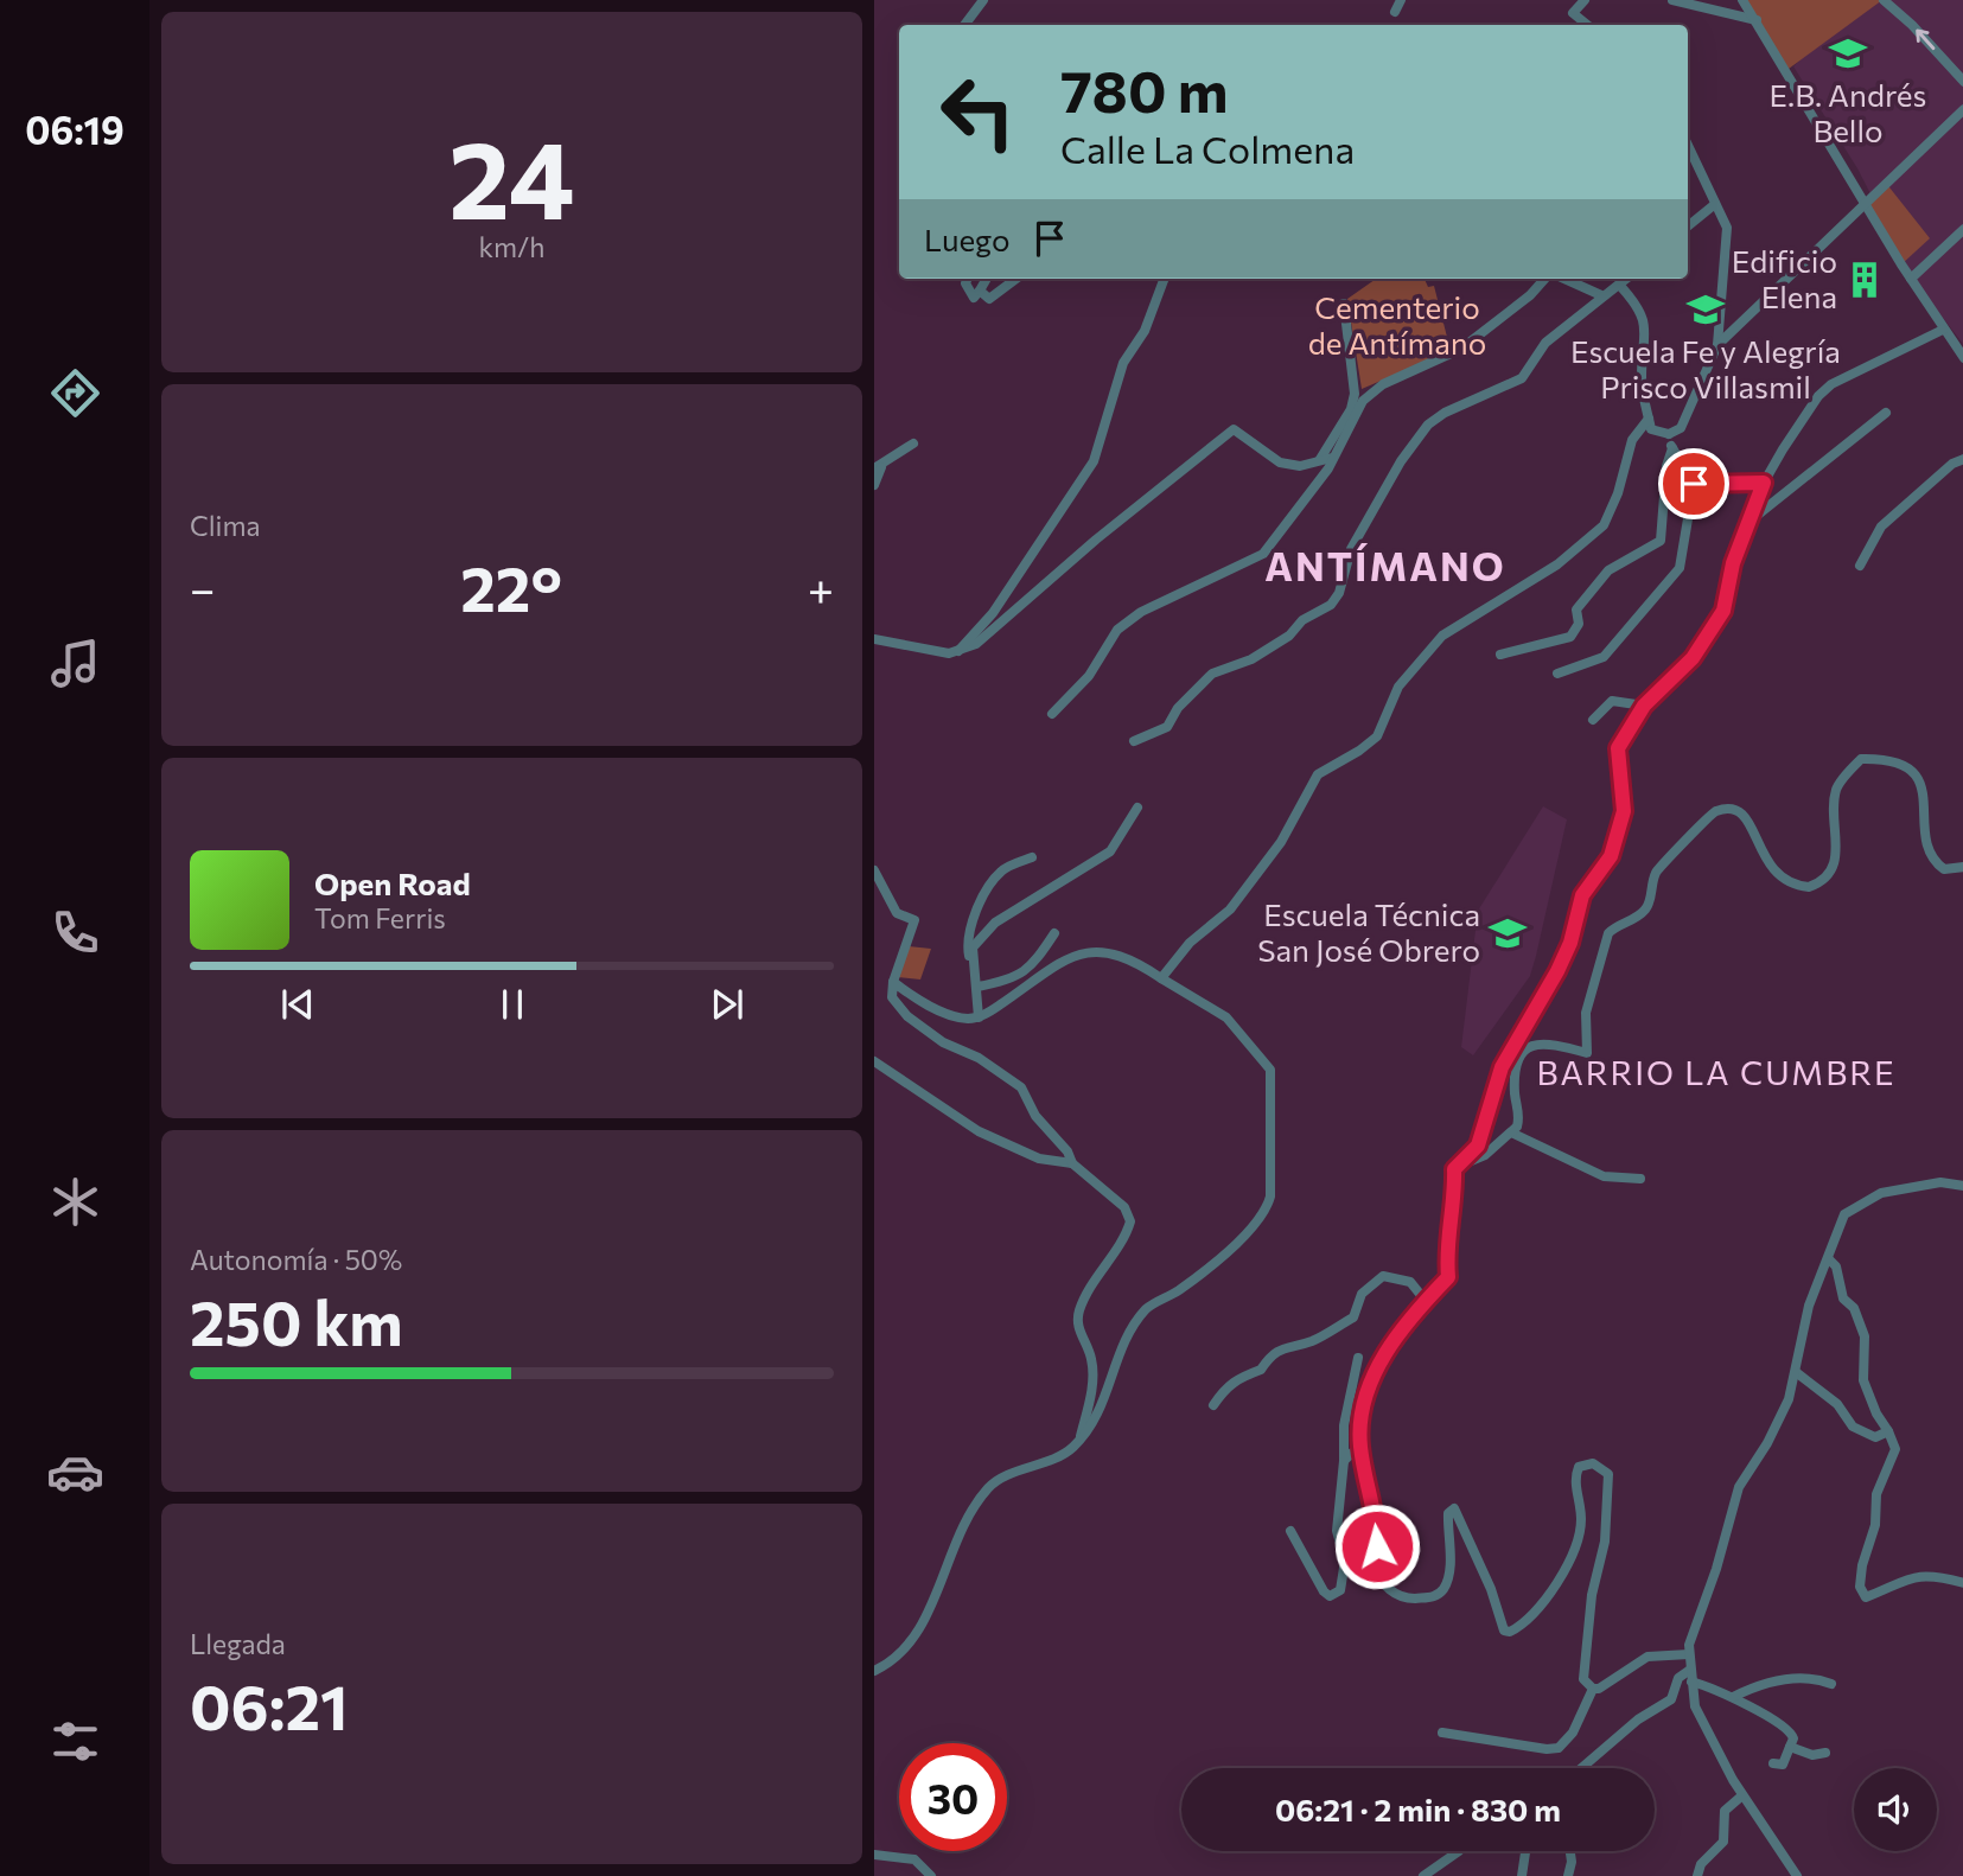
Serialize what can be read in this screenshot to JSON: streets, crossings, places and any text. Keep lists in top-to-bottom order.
{
  "districts": ["ANTÍMANO", "BARRIO LA CUMBRE"],
  "parks": ["Cementerio de Antímano"],
  "places": {
    "school or university": ["E.B. Andrés Bello", "Escuela Fe y Alegría Prisco Villasmil", "Escuela Técnica San José Obrero"],
    "building": ["Edificio Elena"]
  },
  "page": {
    "tabs": "06:19",
    "tile": [
      ["24", "km/h"],
      "Clima",
      ["Autonomía · 50%", "250 km"],
      ["Llegada", "06:21"]
    ],
    "turn": ["780 m", "Calle La Colmena"],
    "then": "Luego",
    "heat": ["−", "22°", "+"],
    "song": ["Open Road", "Tom Ferris"],
    "limit": "30",
    "trip": "06:21 · 2 min · 830 m"
  }
}
